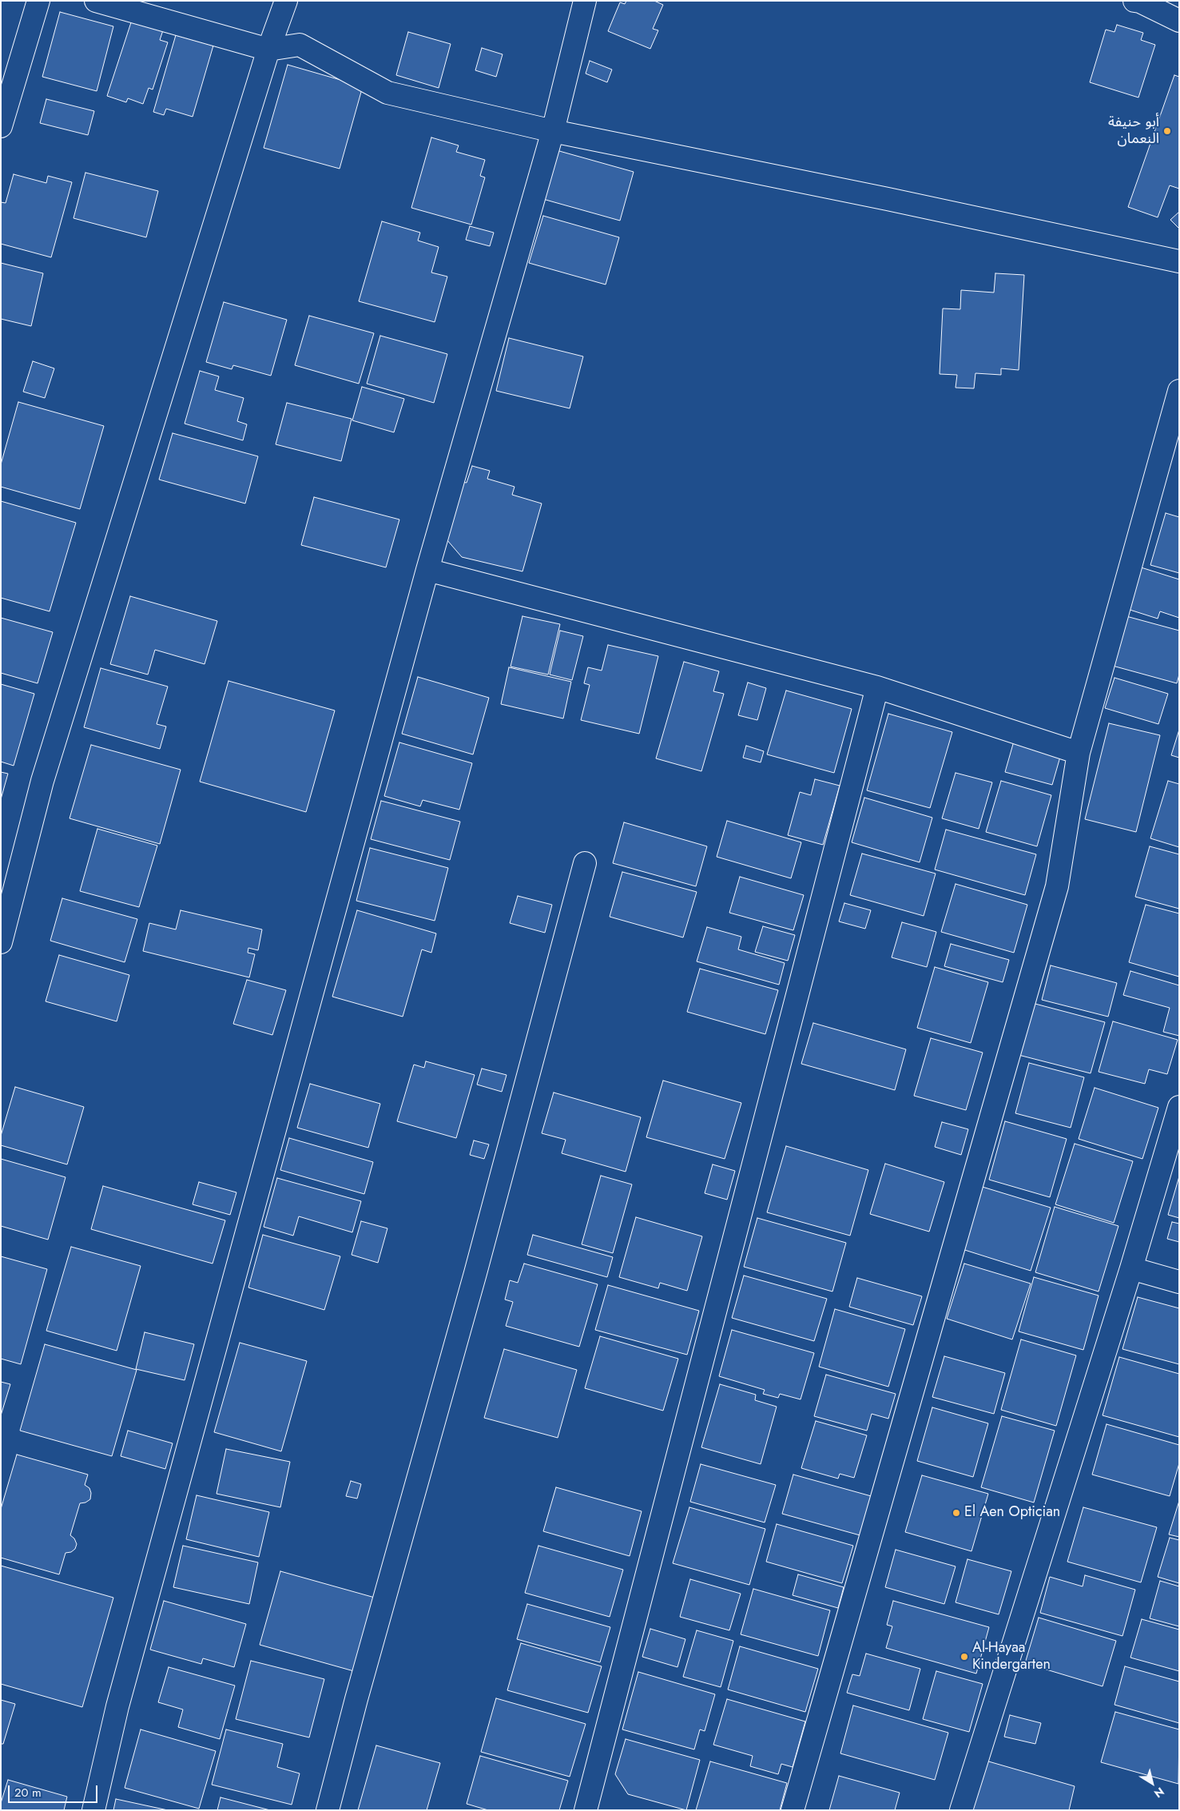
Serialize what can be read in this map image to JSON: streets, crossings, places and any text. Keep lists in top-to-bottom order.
{
  "places": ["أبو حنيفة النعمان", "El Aen Optician", "Al-Hayaa Kindergarten"],
  "scale_bar": "20 m",
  "north": "bottom right"
}
